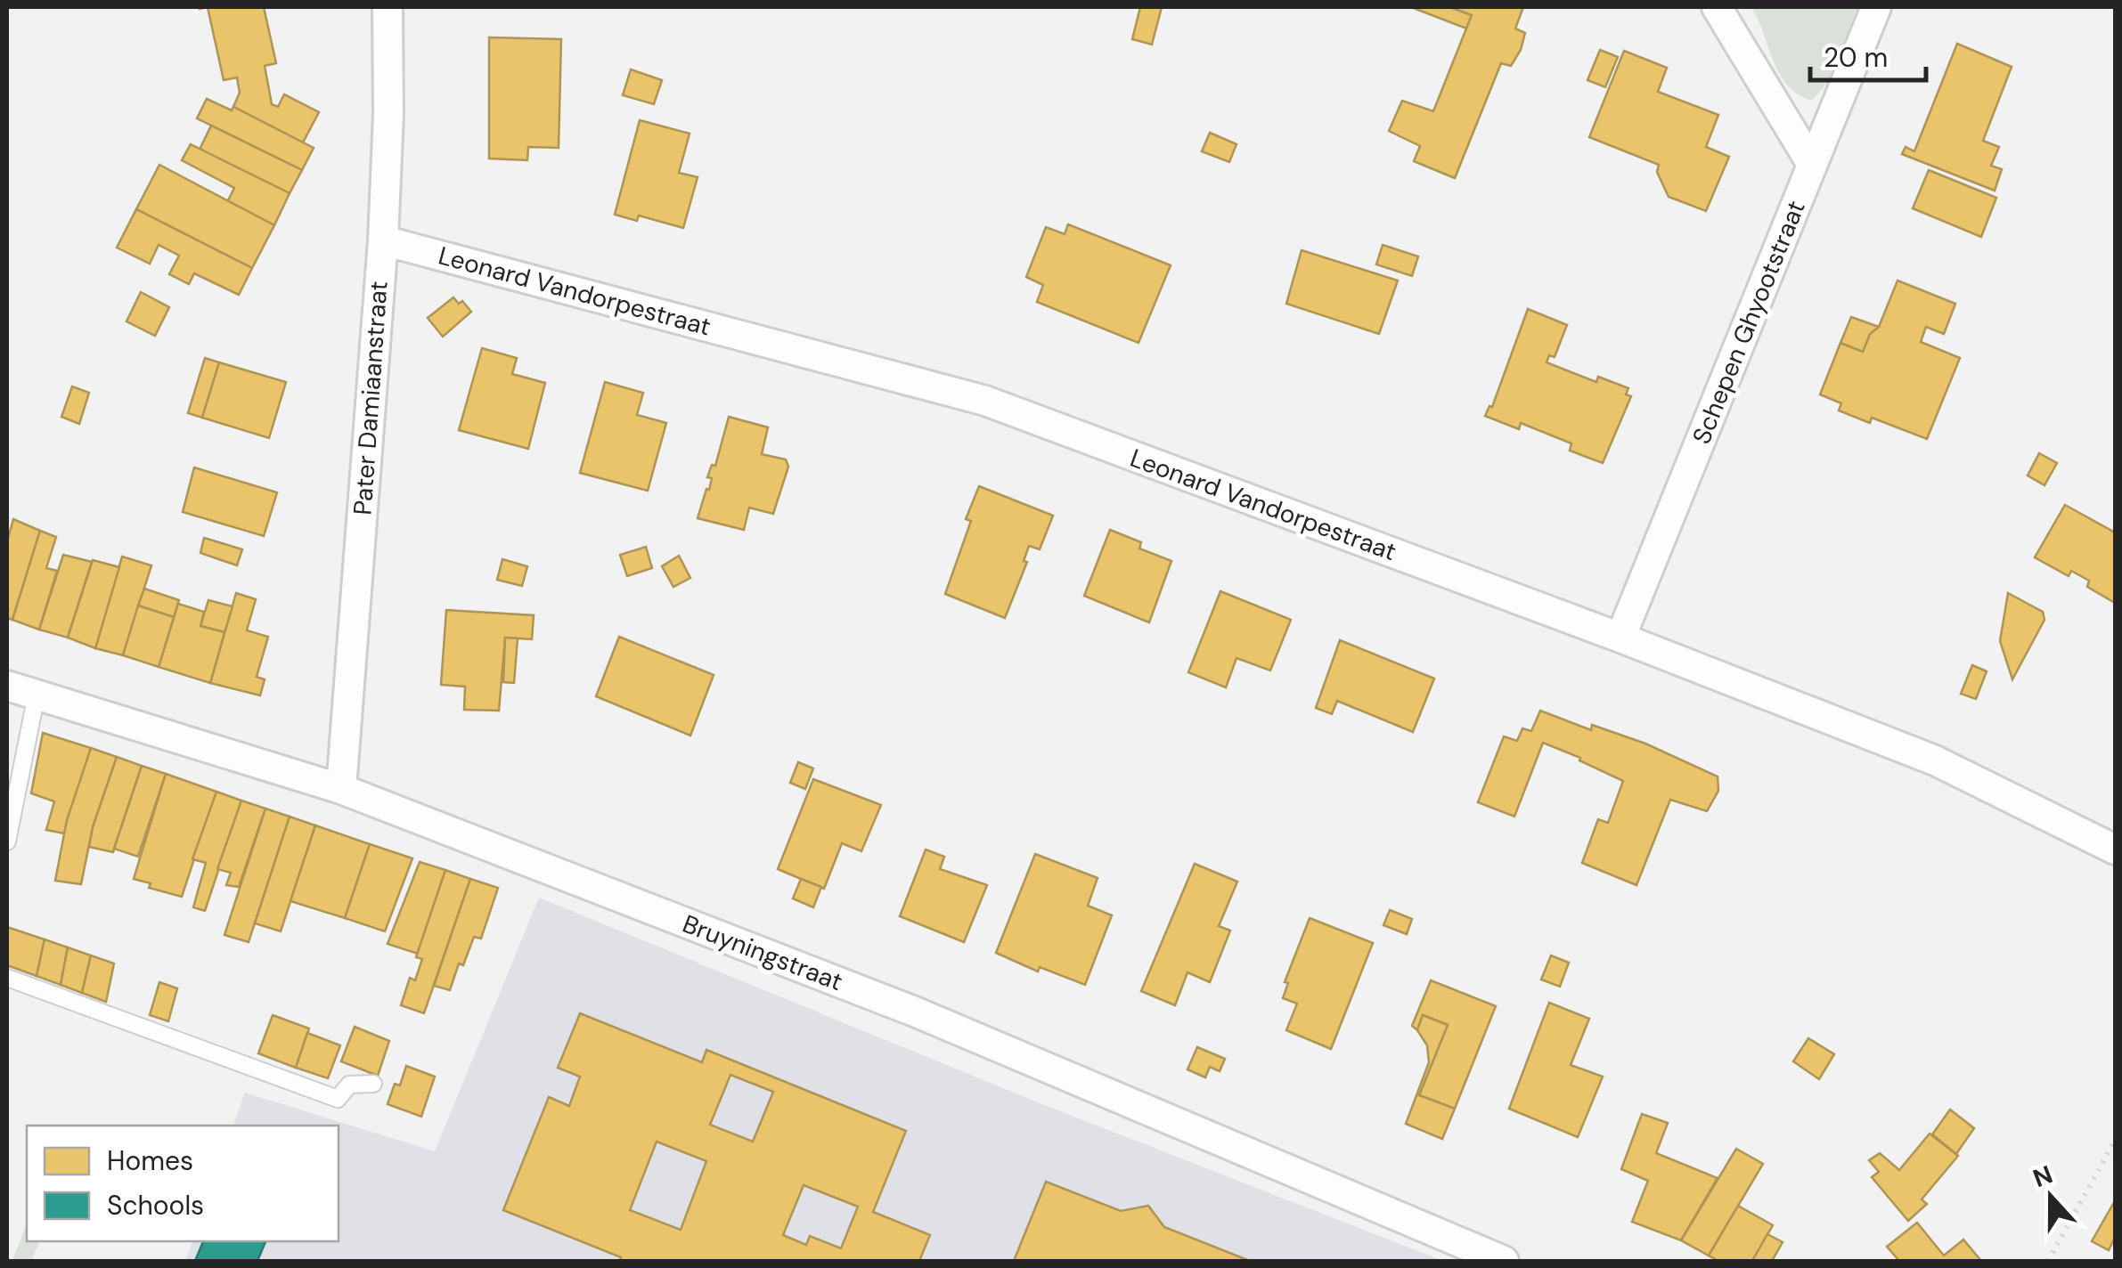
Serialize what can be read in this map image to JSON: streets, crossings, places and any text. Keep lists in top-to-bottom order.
{
  "streets": {
    "street": [
      "Leonard Vandorpestraat",
      "Schepen Ghyootstraat",
      "Pater Damiaanstraat",
      "Bruyningstraat"
    ]
  },
  "crossings": [
    ["Leonard Vandorpestraat", "Schepen Ghyootstraat"],
    ["Leonard Vandorpestraat", "Pater Damiaanstraat"],
    ["Pater Damiaanstraat", "Bruyningstraat"]
  ],
  "legend": ["Homes", "Schools"],
  "scale_bar": "20 m",
  "north": "top"
}
